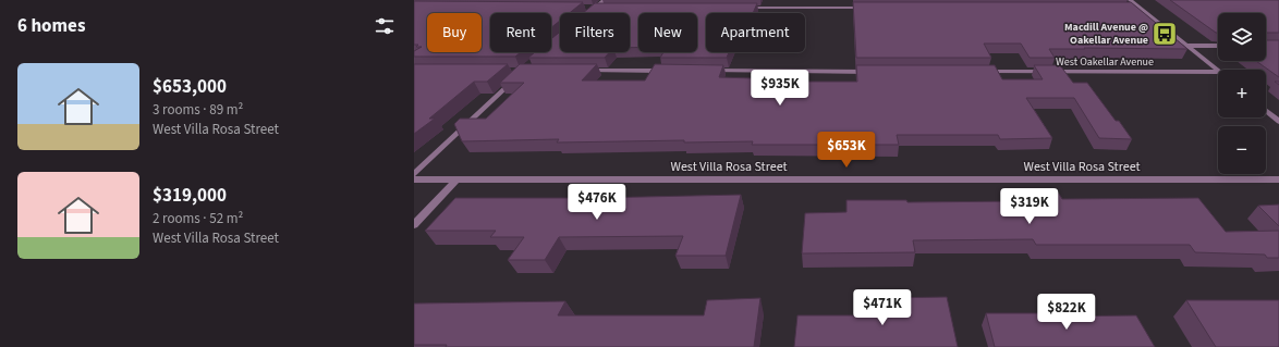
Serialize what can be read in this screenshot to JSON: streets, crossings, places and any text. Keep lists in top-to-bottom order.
{
  "streets": {
    "street": ["West Oakellar Avenue", "West Villa Rosa Street"]
  },
  "places": {
    "bus stop": ["Macdill Avenue @ Oakellar Avenue"]
  },
  "page": {
    "heading": "6 homes",
    "map_buttons": ["+", "−"],
    "chip": [
      "Buy",
      "Rent",
      "Filters",
      "New",
      "Apartment"
    ],
    "list": [
      {
        "name": "$653,000",
        "note": "3 rooms · 89 m² · West Villa Rosa Street"
      },
      {
        "name": "$319,000",
        "note": "2 rooms · 52 m² · West Villa Rosa Street"
      }
    ],
    "price": [
      "$935K",
      "$653K",
      "$476K",
      "$319K",
      "$471K",
      "$822K"
    ]
  }
}
